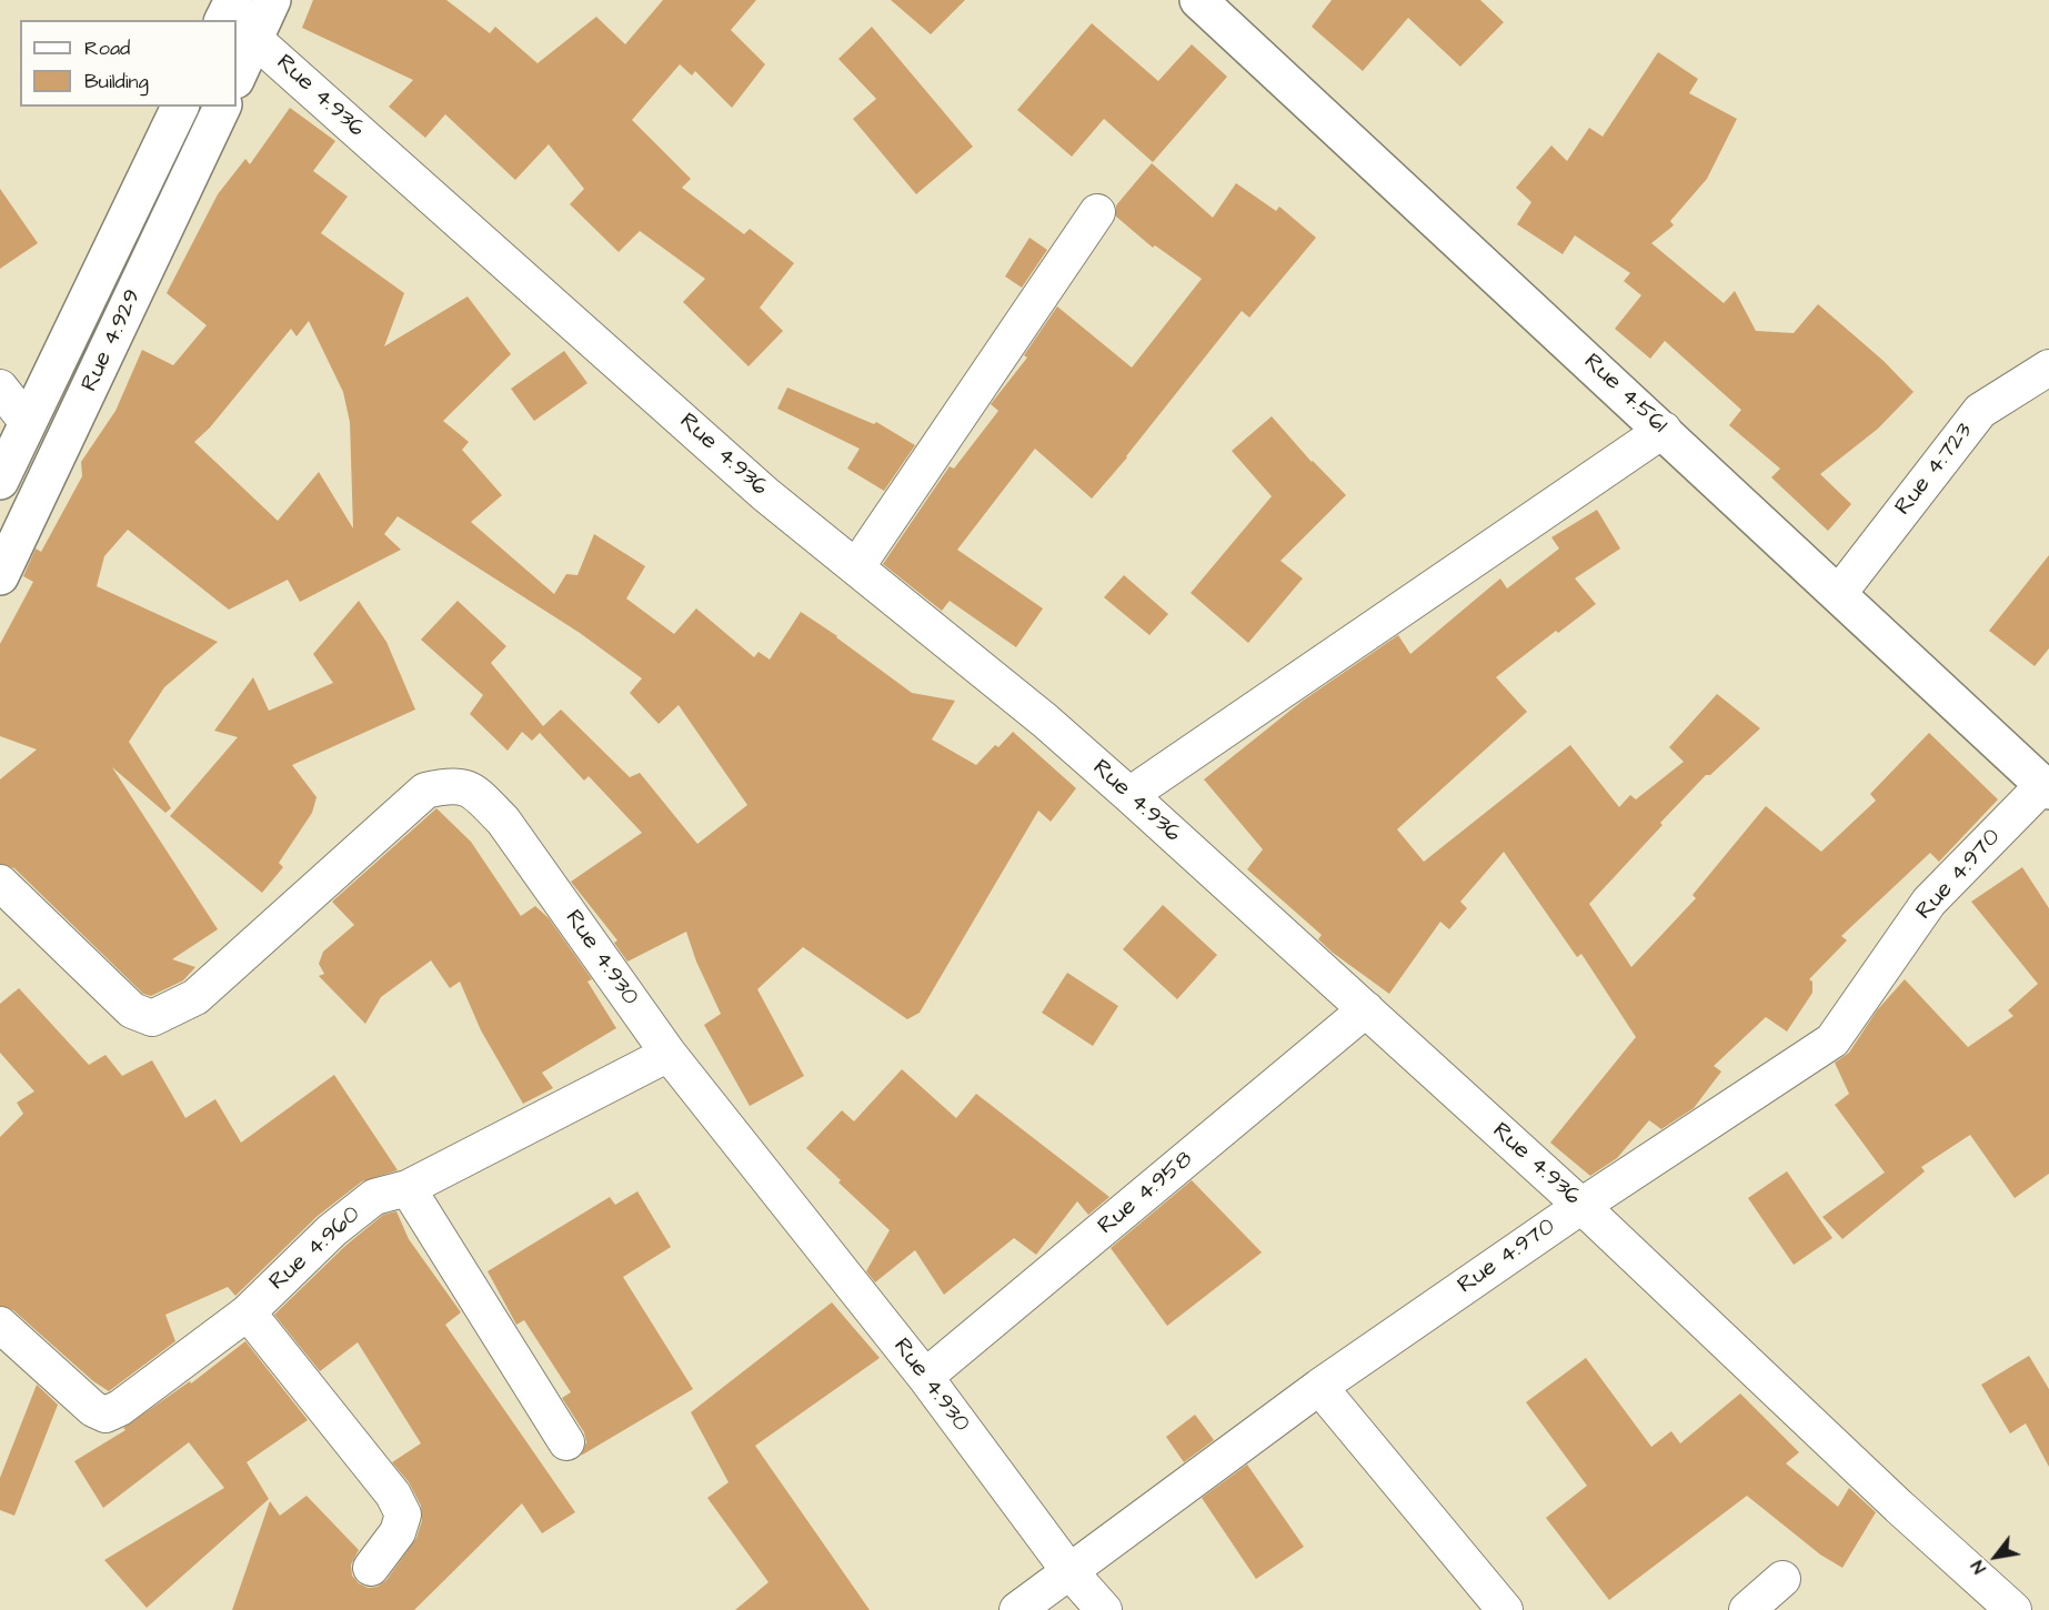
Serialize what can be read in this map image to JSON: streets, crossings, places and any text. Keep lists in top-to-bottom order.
{
  "streets": {
    "main road": ["Rue 4.929", "Rue 4.561"],
    "street": [
      "Rue 4.936",
      "Rue 4.723",
      "Rue 4.970",
      "Rue 4.930",
      "Rue 4.958",
      "Rue 4.960"
    ]
  },
  "crossings": [
    ["Rue 4.936", "Rue 4.970"],
    ["Rue 4.936", "Rue 4.958"],
    ["Rue 4.561", "Rue 4.723"],
    ["Rue 4.561", "Rue 4.970"],
    ["Rue 4.970", "Rue 4.930"],
    ["Rue 4.930", "Rue 4.958"],
    ["Rue 4.930", "Rue 4.960"]
  ],
  "legend": ["Road", "Building"],
  "north": "bottom left"
}
